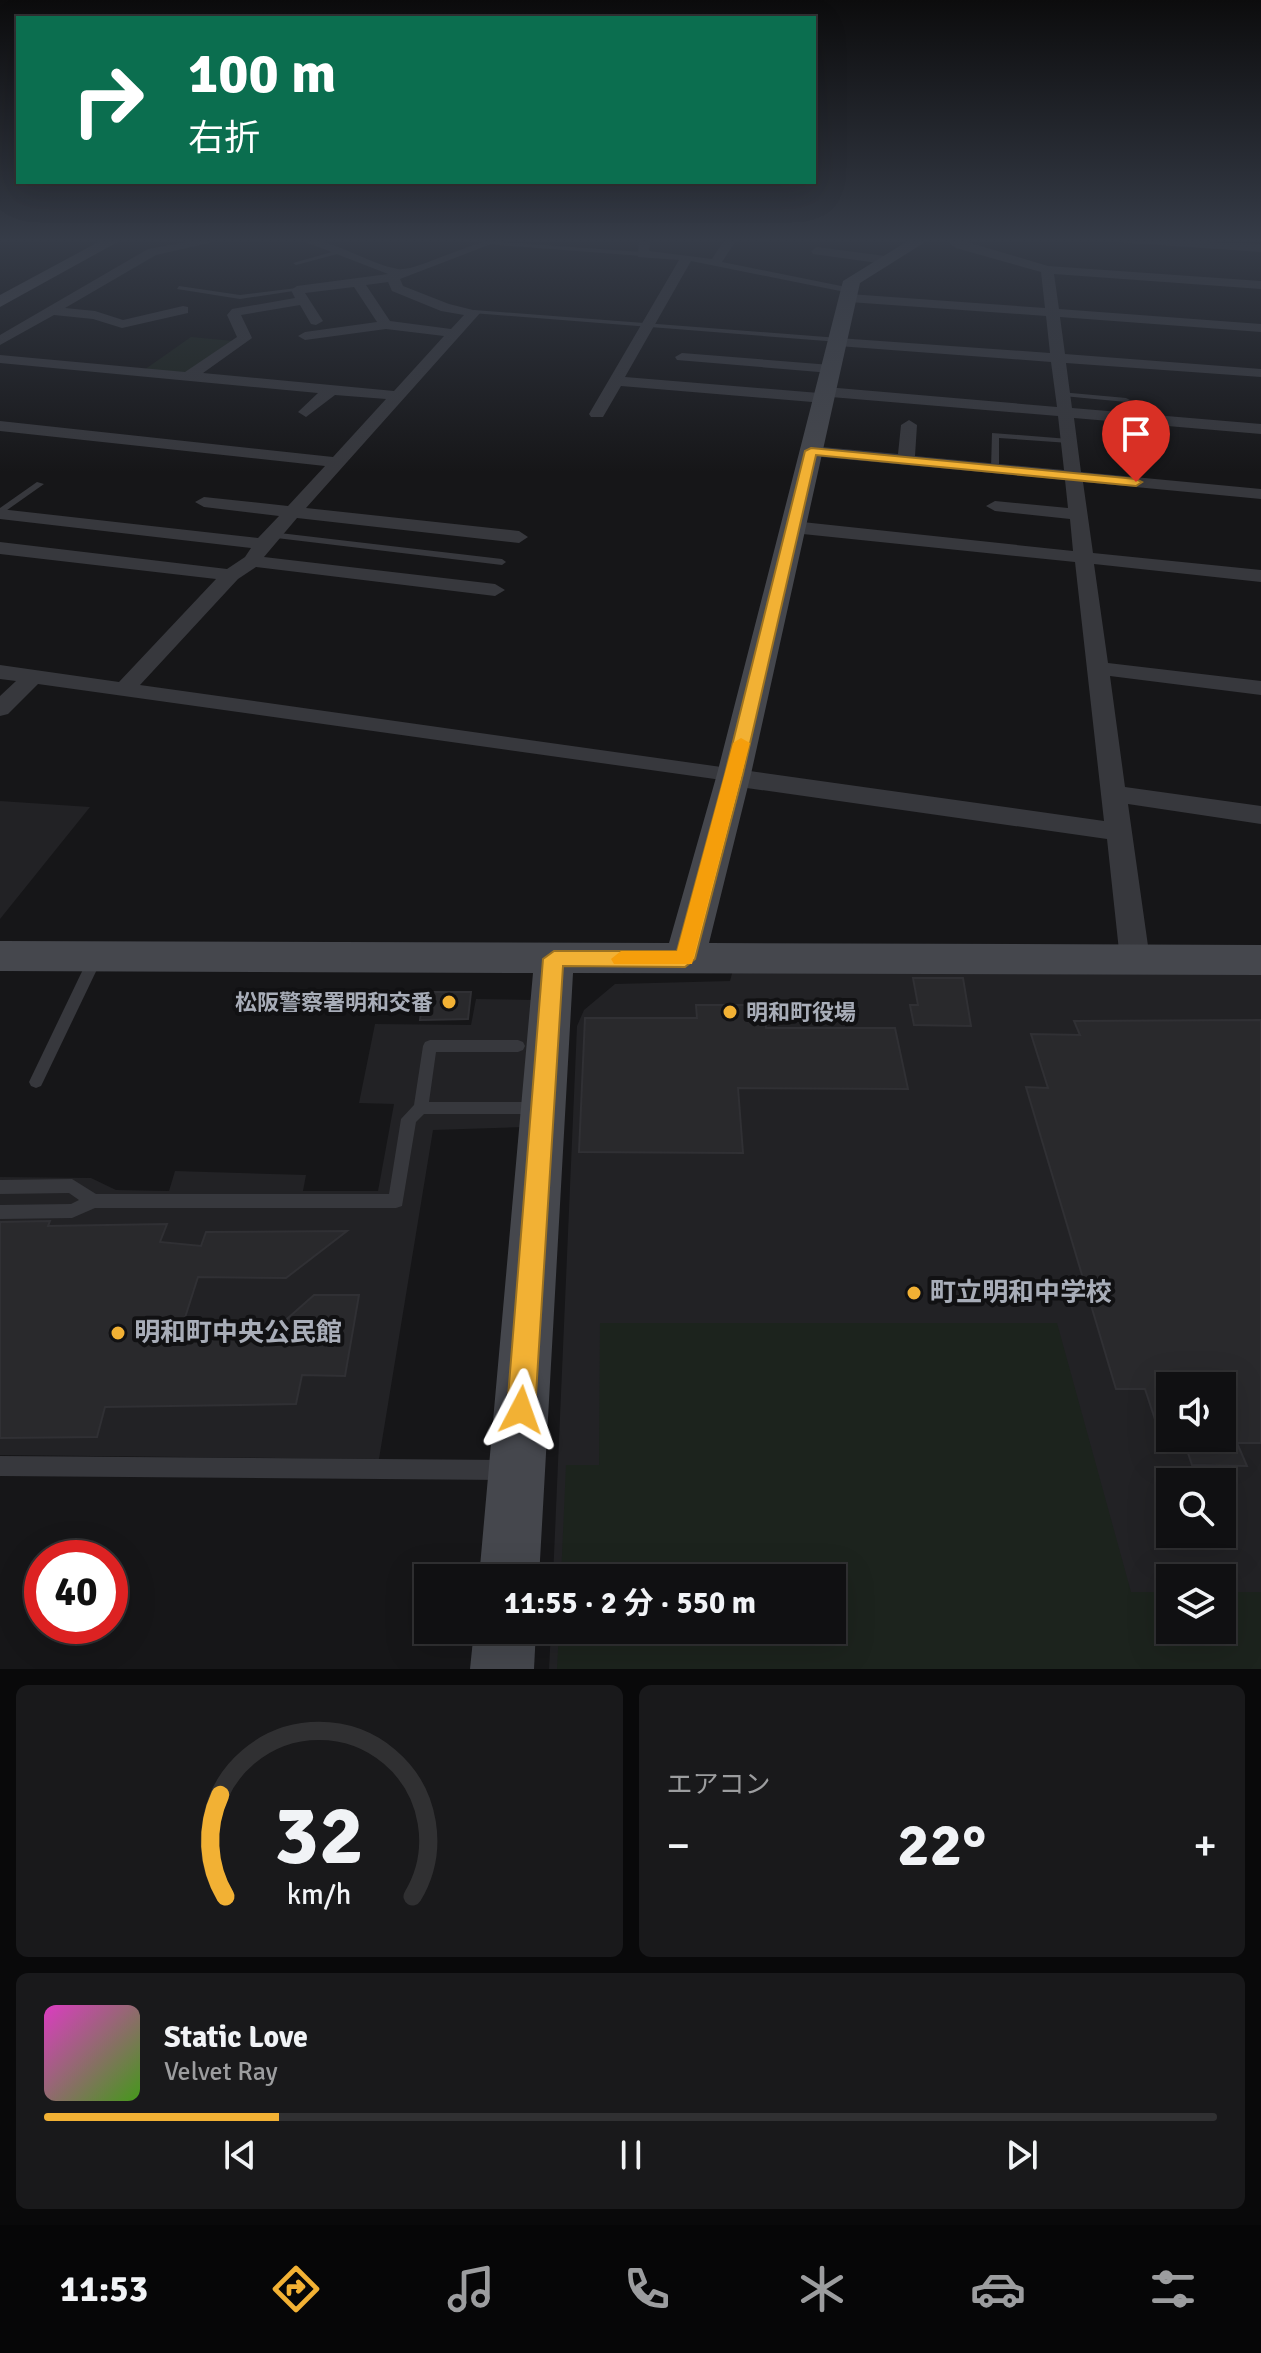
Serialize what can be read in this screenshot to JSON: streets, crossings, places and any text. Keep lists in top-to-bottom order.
{
  "places": [
    "松阪警察署明和交番",
    "明和町役場",
    "町立明和中学校",
    "明和町中央公民館"
  ],
  "page": {
    "turn": ["100 m", "右折"],
    "limit": "40",
    "trip": "11:55 · 2 分 · 550 m",
    "tile": "エアコン",
    "heat": ["−", "22°", "+"],
    "song": ["Static Love", "Velvet Ray"],
    "tabs": "11:53",
    "gauge": ["32", "km/h"]
  }
}
